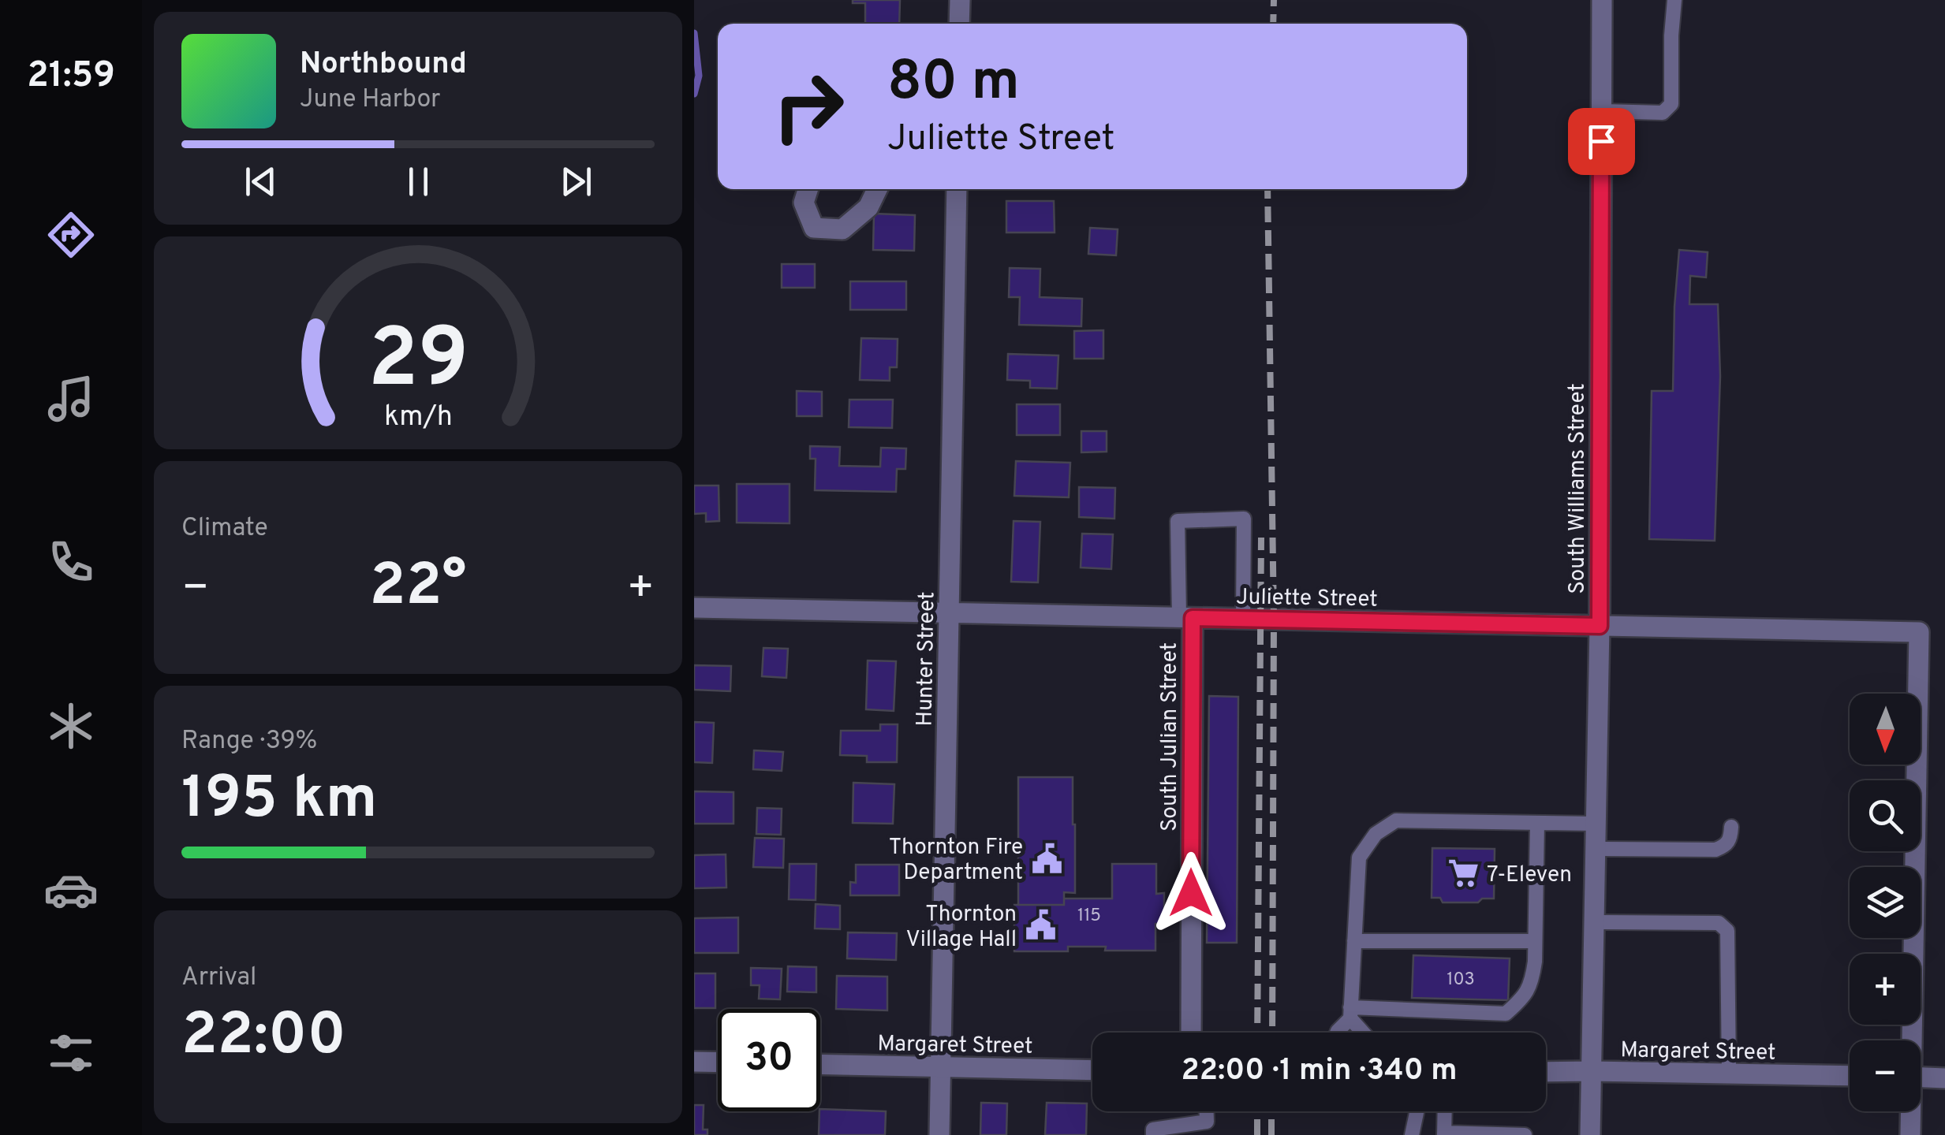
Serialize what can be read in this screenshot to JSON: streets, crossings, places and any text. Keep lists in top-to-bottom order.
{
  "streets": {
    "street": [
      "South Williams Street",
      "Juliette Street",
      "Hunter Street",
      "South Julian Street",
      "Margaret Street"
    ]
  },
  "crossings": [
    ["South Williams Street", "Juliette Street"],
    ["South Williams Street", "Margaret Street"],
    ["Juliette Street", "Hunter Street"],
    ["Juliette Street", "South Julian Street"],
    ["Hunter Street", "Margaret Street"]
  ],
  "places": {
    "public building": ["Thornton Fire Department", "Thornton Village Hall"],
    "supermarket": ["7-Eleven"]
  },
  "house_numbers": ["115", "103"],
  "north": "bottom",
  "page": {
    "tabs": "21:59",
    "turn": ["80 m", "Juliette Street"],
    "song": ["Northbound", "June Harbor"],
    "tile": [
      "Climate",
      ["Range · 39%", "195 km"],
      ["Arrival", "22:00"]
    ],
    "heat": ["−", "22°", "+"],
    "map_buttons": ["+", "−"],
    "limit": "30",
    "trip": "22:00 · 1 min · 340 m",
    "gauge": ["29", "km/h"]
  }
}
